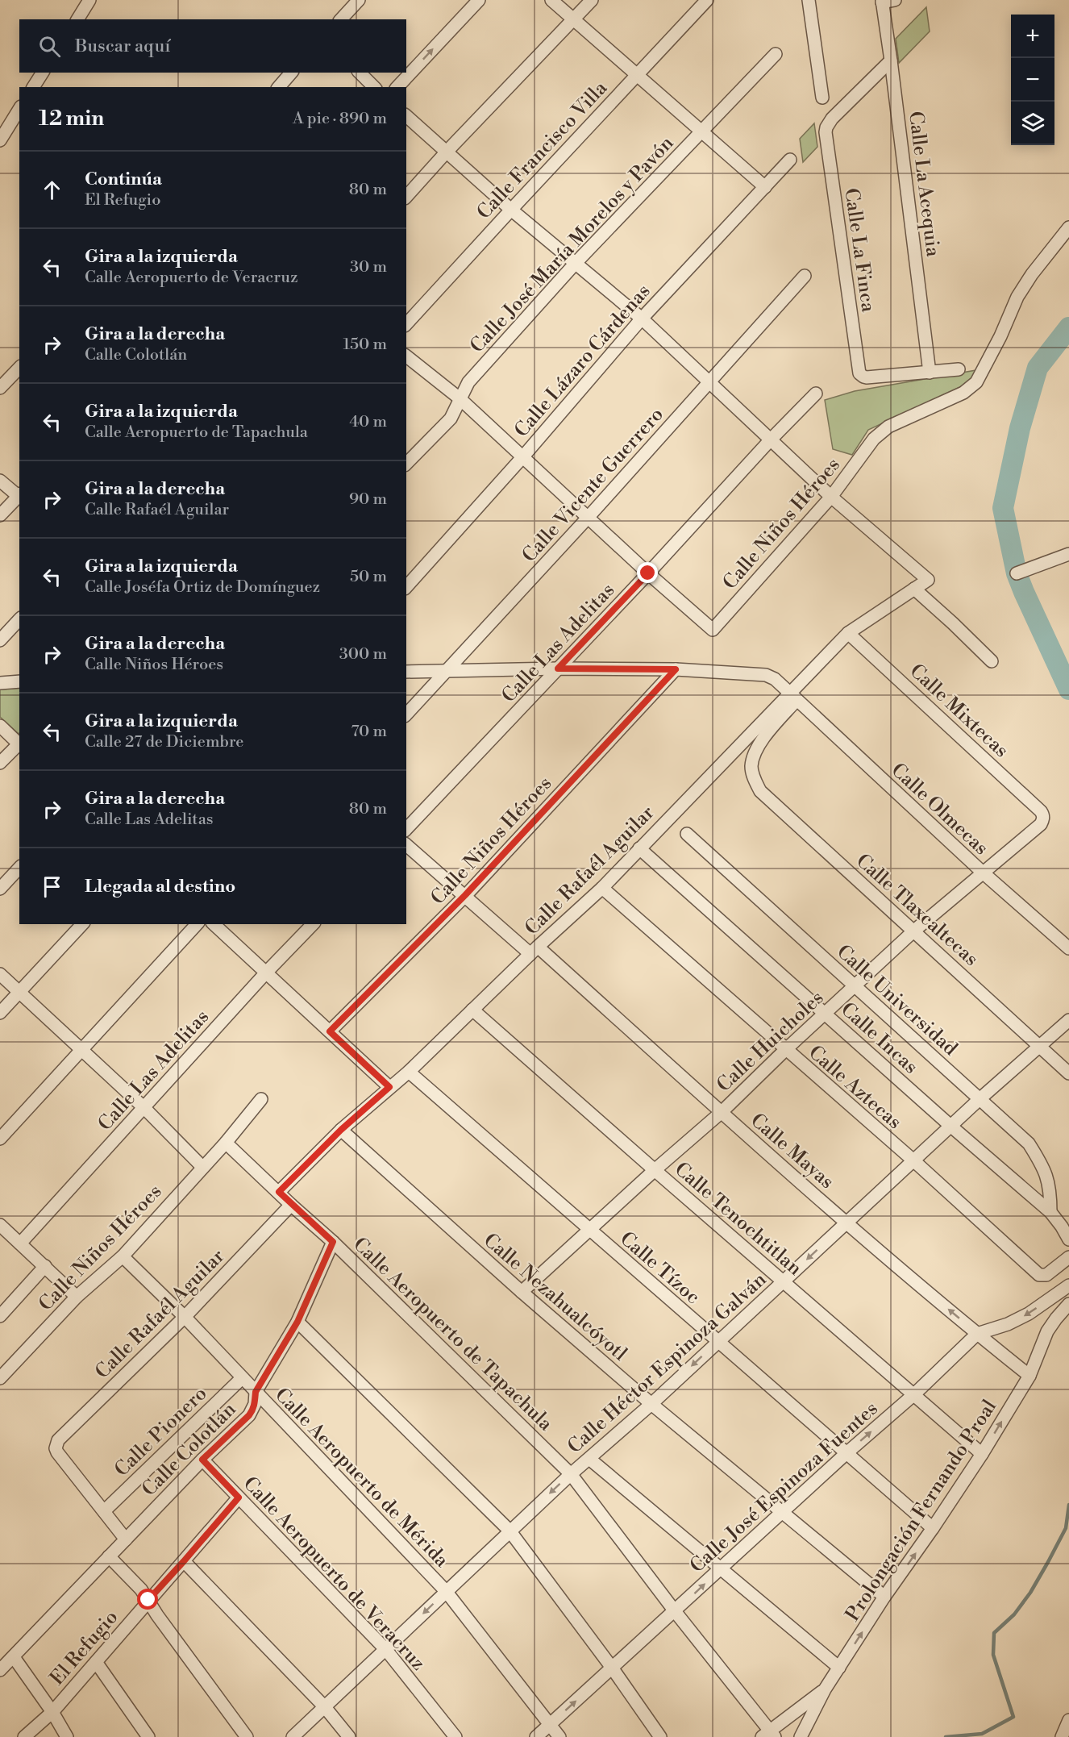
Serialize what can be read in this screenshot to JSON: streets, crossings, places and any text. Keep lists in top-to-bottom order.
{
  "streets": {
    "street": [
      "Calle Francisco Villa",
      "Calle La Acequia",
      "Calle José María Morelos y Pavón",
      "Calle La Finca",
      "Calle Lázaro Cárdenas",
      "Calle Vicente Guerrero",
      "Calle Niños Héroes",
      "Calle Las Adelitas",
      "Calle Mixtecas",
      "Calle Olmecas",
      "Calle Rafaél Aguilar",
      "Calle Tlaxcaltecas",
      "Calle Universidad",
      "Calle Incas",
      "Calle Huicholes",
      "Calle Aztecas",
      "Calle Mayas",
      "Calle Tenochtitlan",
      "Calle Tízoc",
      "Calle Nezahualcóyotl",
      "Calle Aeropuerto de Tapachula",
      "Calle Héctor Espinoza Galván",
      "Calle Pionero",
      "Calle Colotlán",
      "Calle Aeropuerto de Mérida",
      "Calle José Espinoza Fuentes",
      "Prolongación Fernando Proal",
      "Calle Aeropuerto de Veracruz",
      "El Refugio"
    ]
  },
  "crossings": [
    ["Calle La Acequia", "Calle La Finca"],
    ["Calle Vicente Guerrero", "Calle Olmecas"],
    ["Calle Niños Héroes", "Calle Las Adelitas"],
    ["Calle Niños Héroes", "Calle Olmecas"],
    ["Calle Niños Héroes", "Calle Rafaél Aguilar"],
    ["Calle Niños Héroes", "Calle Mayas"],
    ["Calle Niños Héroes", "Calle Aeropuerto de Tapachula"],
    ["Calle Niños Héroes", "Calle Aeropuerto de Mérida"],
    ["Calle Las Adelitas", "Calle Olmecas"],
    ["Calle Mixtecas", "Calle Rafaél Aguilar"],
    ["Calle Mixtecas", "Calle Huicholes"],
    ["Calle Olmecas", "Calle Rafaél Aguilar"],
    ["Calle Olmecas", "Calle Tlaxcaltecas"],
    ["Calle Olmecas", "Calle Huicholes"],
    ["Calle Rafaél Aguilar", "Calle Tlaxcaltecas"],
    ["Calle Rafaél Aguilar", "Calle Incas"],
    ["Calle Rafaél Aguilar", "Calle Aztecas"],
    ["Calle Rafaél Aguilar", "Calle Mayas"],
    ["Calle Rafaél Aguilar", "Calle Tenochtitlan"],
    ["Calle Rafaél Aguilar", "Calle Tízoc"],
    ["Calle Rafaél Aguilar", "Calle Nezahualcóyotl"],
    ["Calle Rafaél Aguilar", "Calle Aeropuerto de Tapachula"],
    ["Calle Rafaél Aguilar", "Calle Pionero"],
    ["Calle Rafaél Aguilar", "Calle Aeropuerto de Mérida"],
    ["Calle Tlaxcaltecas", "Calle Huicholes"],
    ["Calle Tlaxcaltecas", "Calle Héctor Espinoza Galván"],
    ["Calle Universidad", "Calle Incas"],
    ["Calle Universidad", "Calle Huicholes"],
    ["Calle Universidad", "Calle Héctor Espinoza Galván"],
    ["Calle Incas", "Calle Huicholes"],
    ["Calle Incas", "Calle Héctor Espinoza Galván"],
    ["Calle Huicholes", "Calle Aztecas"],
    ["Calle Huicholes", "Calle Mayas"],
    ["Calle Huicholes", "Calle Tenochtitlan"],
    ["Calle Huicholes", "Calle Tízoc"],
    ["Calle Huicholes", "Calle Nezahualcóyotl"],
    ["Calle Aztecas", "Calle Héctor Espinoza Galván"],
    ["Calle Mayas", "Calle Héctor Espinoza Galván"],
    ["Calle Mayas", "Calle José Espinoza Fuentes"],
    ["Calle Mayas", "Prolongación Fernando Proal"],
    ["Calle Tenochtitlan", "Calle Héctor Espinoza Galván"],
    ["Calle Tenochtitlan", "Calle José Espinoza Fuentes"],
    ["Calle Tenochtitlan", "Prolongación Fernando Proal"],
    ["Calle Tízoc", "Calle Héctor Espinoza Galván"],
    ["Calle Tízoc", "Calle José Espinoza Fuentes"],
    ["Calle Tízoc", "Prolongación Fernando Proal"],
    ["Calle Nezahualcóyotl", "Calle Héctor Espinoza Galván"],
    ["Calle Nezahualcóyotl", "Calle José Espinoza Fuentes"],
    ["Calle Nezahualcóyotl", "Prolongación Fernando Proal"],
    ["Calle Aeropuerto de Tapachula", "Calle Héctor Espinoza Galván"],
    ["Calle Aeropuerto de Tapachula", "Calle Colotlán"],
    ["Calle Aeropuerto de Tapachula", "Calle José Espinoza Fuentes"],
    ["Calle Héctor Espinoza Galván", "Calle Aeropuerto de Mérida"],
    ["Calle Héctor Espinoza Galván", "Calle Aeropuerto de Veracruz"],
    ["Calle Pionero", "Calle Aeropuerto de Mérida"],
    ["Calle Colotlán", "Calle Aeropuerto de Mérida"],
    ["Calle Colotlán", "Calle Aeropuerto de Veracruz"],
    ["Calle Aeropuerto de Mérida", "Calle José Espinoza Fuentes"],
    ["Calle Aeropuerto de Veracruz", "El Refugio"]
  ],
  "one_way": ["Prolongación Fernando Proal"],
  "page": {
    "map_buttons": ["+", "−"],
    "search": "Buscar aquí",
    "heading": ["12 min", "A pie · 890 m"],
    "list": [
      ["Continúa", "El Refugio", "80 m"],
      ["Gira a la izquierda", "Calle Aeropuerto de Veracruz", "30 m"],
      ["Gira a la derecha", "Calle Colotlán", "150 m"],
      ["Gira a la izquierda", "Calle Aeropuerto de Tapachula", "40 m"],
      ["Gira a la derecha", "Calle Rafaél Aguilar", "90 m"],
      ["Gira a la izquierda", "Calle Joséfa Ortiz de Domínguez", "50 m"],
      ["Gira a la derecha", "Calle Niños Héroes", "300 m"],
      ["Gira a la izquierda", "Calle 27 de Diciembre", "70 m"],
      ["Gira a la derecha", "Calle Las Adelitas", "80 m"],
      "Llegada al destino"
    ]
  }
}
